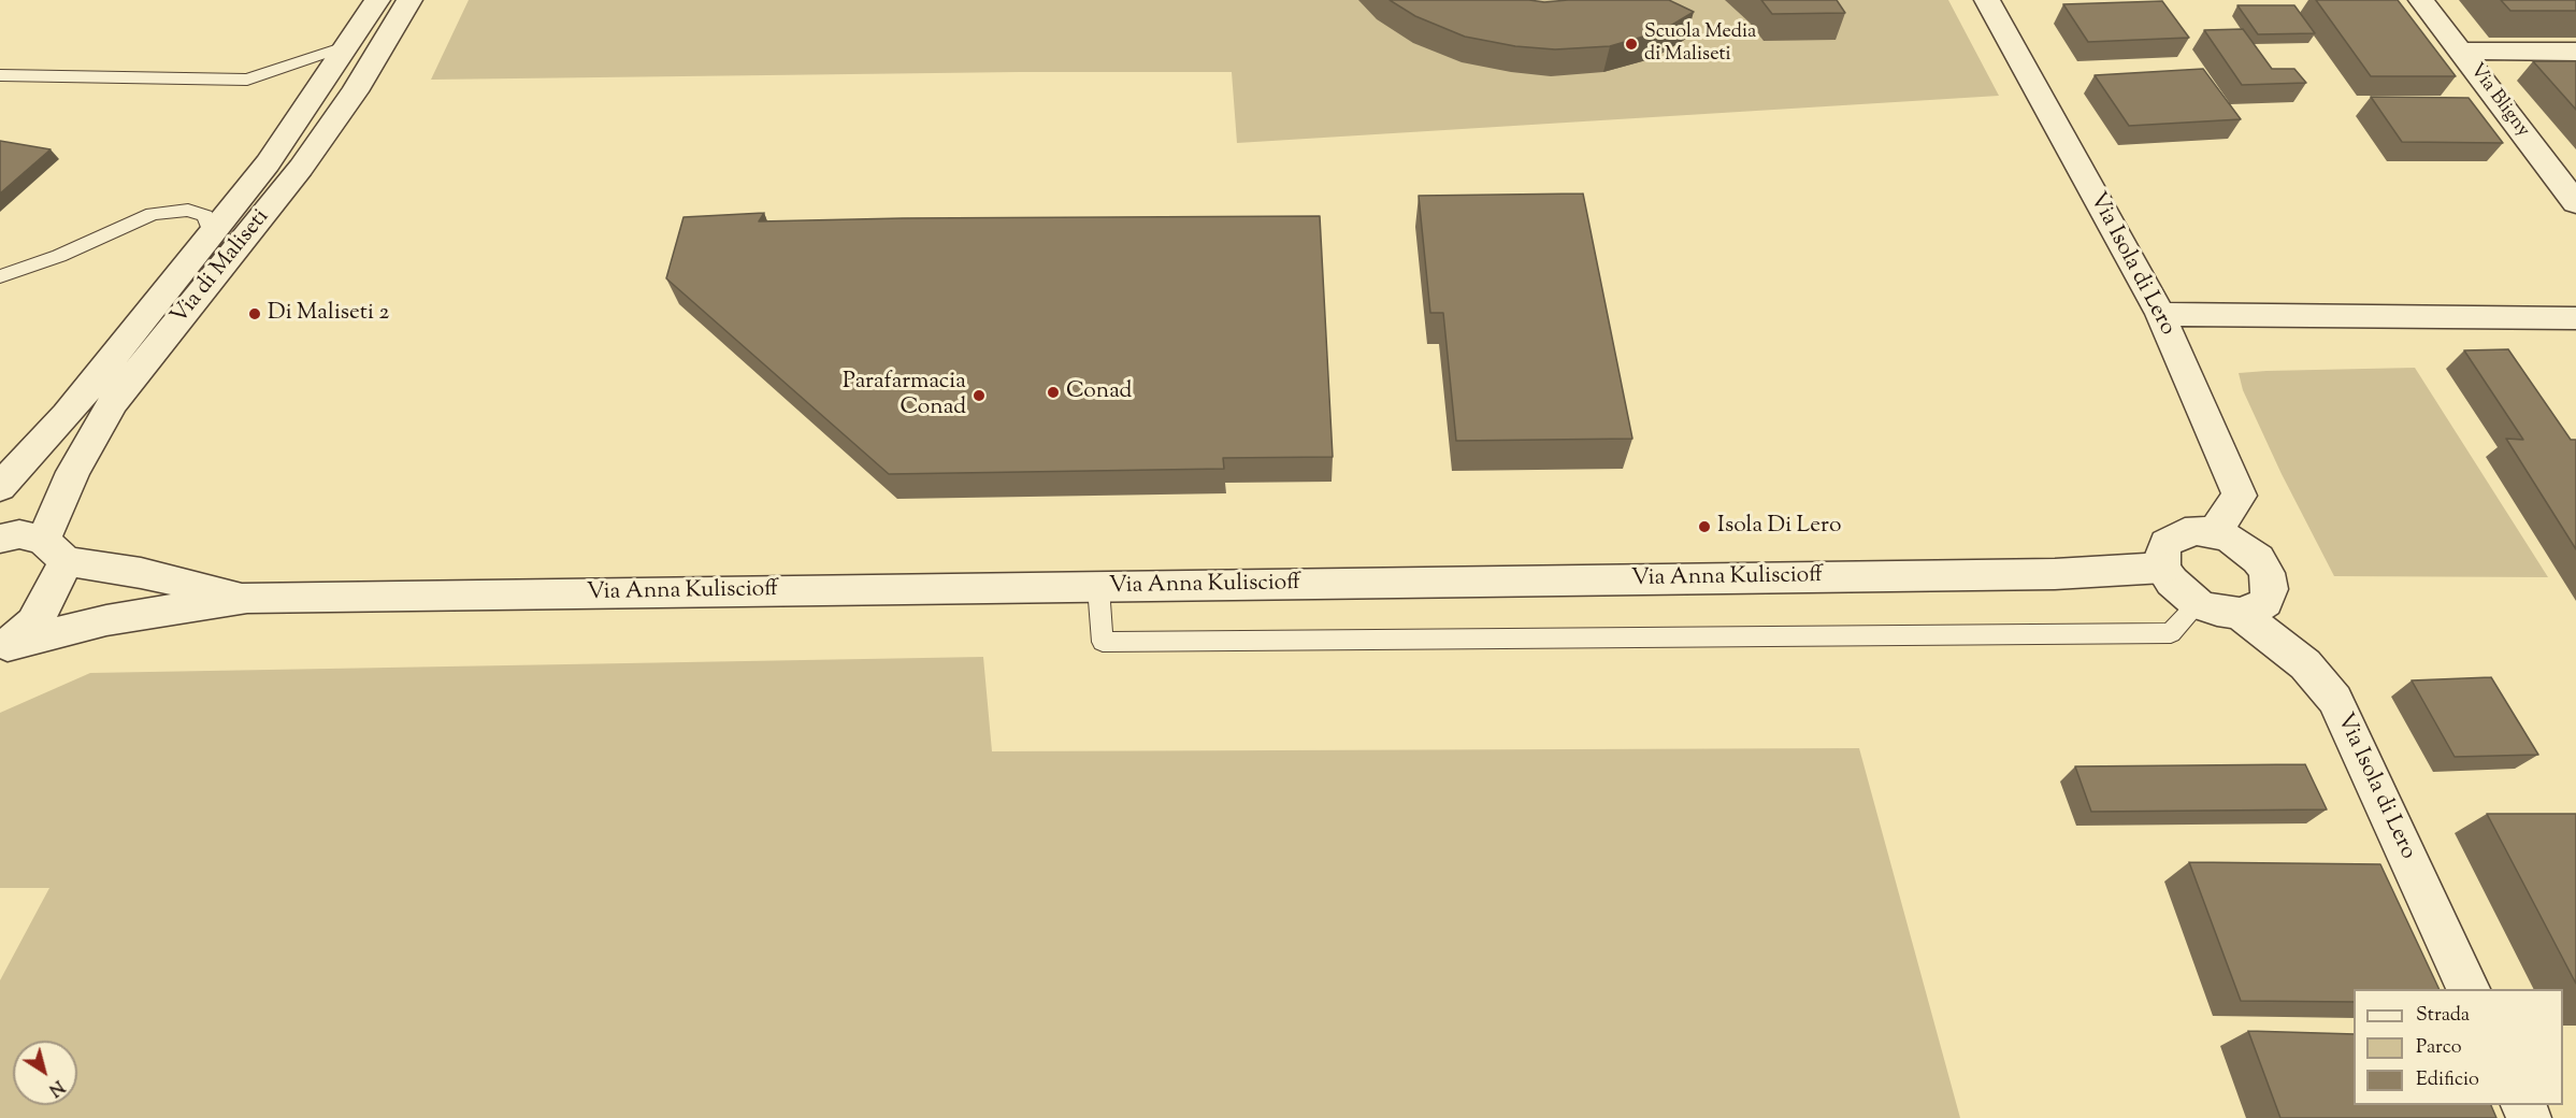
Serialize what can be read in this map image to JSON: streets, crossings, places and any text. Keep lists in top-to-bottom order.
{
  "streets": {
    "street": [
      "Via Bligny",
      "Via Isola di Lero",
      "Via di Maliseti",
      "Via Anna Kuliscioff"
    ]
  },
  "crossings": [
    ["Via Isola di Lero", "Via Anna Kuliscioff"]
  ],
  "places": [
    "Scuola Media di Maliseti",
    "Di Maliseti 2",
    "Conad",
    "Parafarmacia Conad",
    "Isola Di Lero"
  ],
  "legend": ["Strada", "Parco", "Edificio"],
  "north": "bottom right"
}
